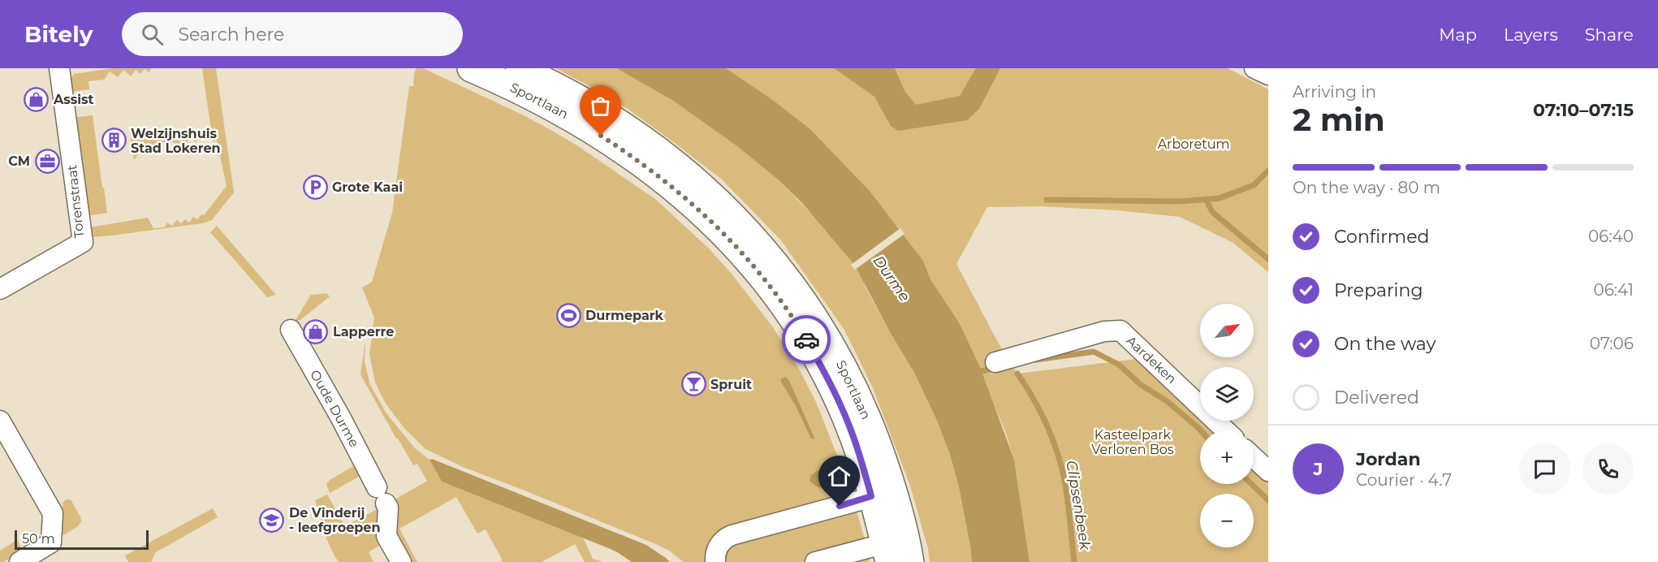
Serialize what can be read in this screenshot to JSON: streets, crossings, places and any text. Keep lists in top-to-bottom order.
{
  "streets": {
    "main road": ["Sportlaan"],
    "street": ["Torenstraat", "Aardeken", "Oude Durme"]
  },
  "water": ["Durme", "Clipsenbeek"],
  "parks": ["Arboretum", "Kasteelpark Verloren Bos"],
  "places": {
    "shop": ["Assist", "Lapperre"],
    "building": ["Welzijnshuis Stad Lokeren"],
    "office": ["CM"],
    "parking": ["Grote Kaai"],
    "sports": ["Durmepark"],
    "bar": ["Spruit"],
    "school or university": ["De Vinderij - leefgroepen"]
  },
  "scale_bar": "50 m",
  "north": "top right",
  "page": {
    "header": "Bitely",
    "search": "Search here",
    "nav": ["Map", "Layers", "Share"],
    "heading": ["2 min", "Arriving in", "07:10–07:15"],
    "panel": ["Jordan", "Courier · 4.7"],
    "bar": "On the way · 80 m",
    "list": [
      ["Confirmed", "06:40"],
      ["Preparing", "06:41"],
      ["On the way", "07:06"],
      "Delivered"
    ],
    "map_buttons": ["+", "−"],
    "round": "J",
    "scale": "50 m"
  }
}
